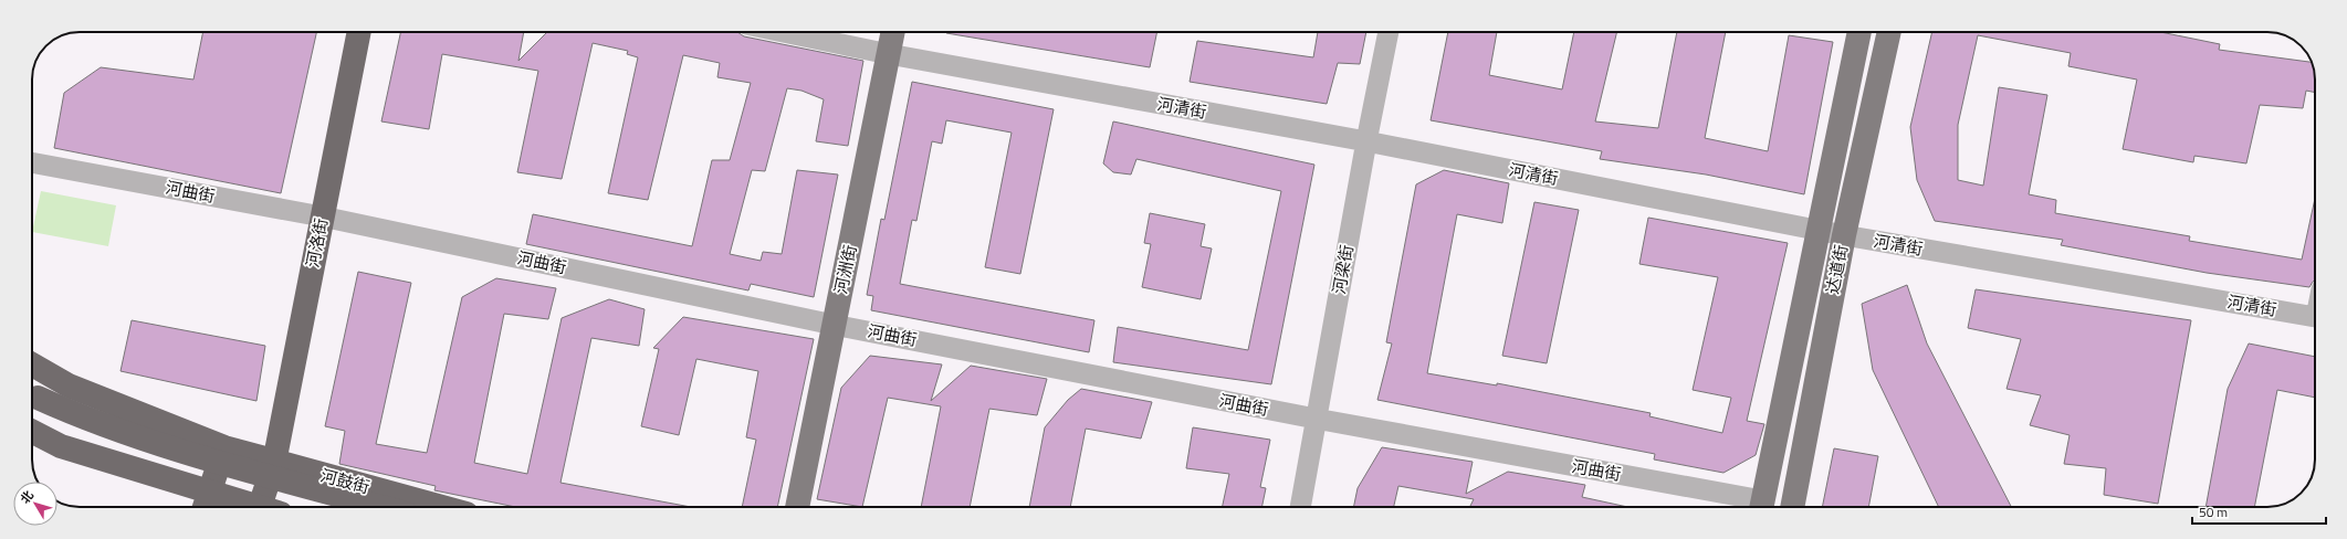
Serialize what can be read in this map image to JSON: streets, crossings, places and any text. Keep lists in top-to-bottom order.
{
  "streets": {
    "highway": ["河洛街", "河鼓街"],
    "main road": ["河洲街", "达道街"],
    "street": ["河清街", "河曲街", "河梁街"]
  },
  "crossings": [
    ["河清街", "河洲街"],
    ["河清街", "河梁街"],
    ["河清街", "达道街"],
    ["河曲街", "河洛街"],
    ["河曲街", "河洲街"],
    ["河曲街", "河梁街"],
    ["河洛街", "河鼓街"]
  ],
  "scale_bar": "50 m",
  "north": "top left"
}
